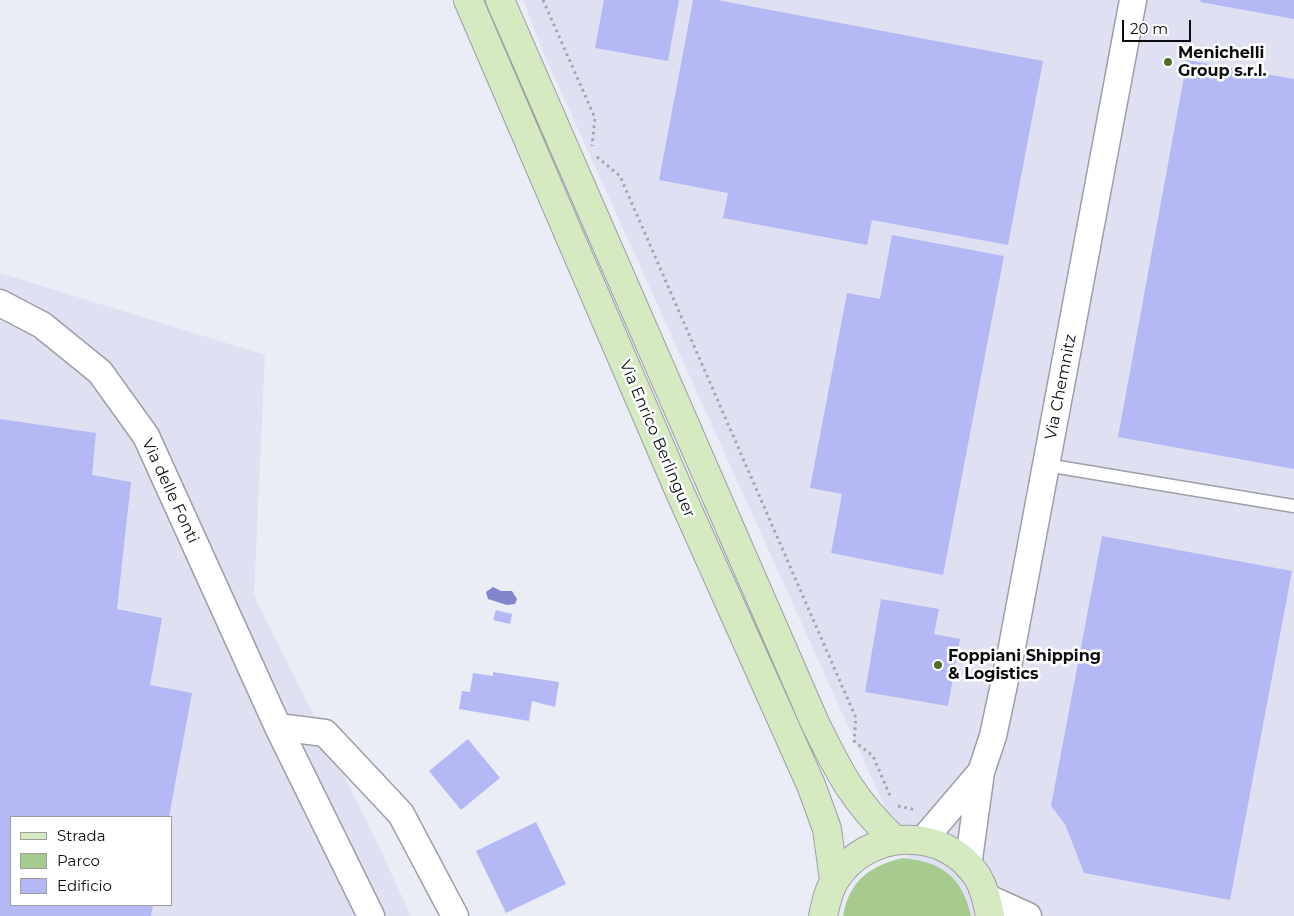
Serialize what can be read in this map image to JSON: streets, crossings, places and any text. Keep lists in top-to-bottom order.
{
  "streets": {
    "main road": ["Via Enrico Berlinguer"],
    "street": ["Via Chemnitz", "Via delle Fonti"]
  },
  "crossings": [
    ["Via Chemnitz", "Via Enrico Berlinguer"]
  ],
  "places": ["Menichelli Group s.r.l.", "Foppiani Shipping & Logistics"],
  "legend": ["Strada", "Parco", "Edificio"],
  "scale_bar": "20 m"
}
